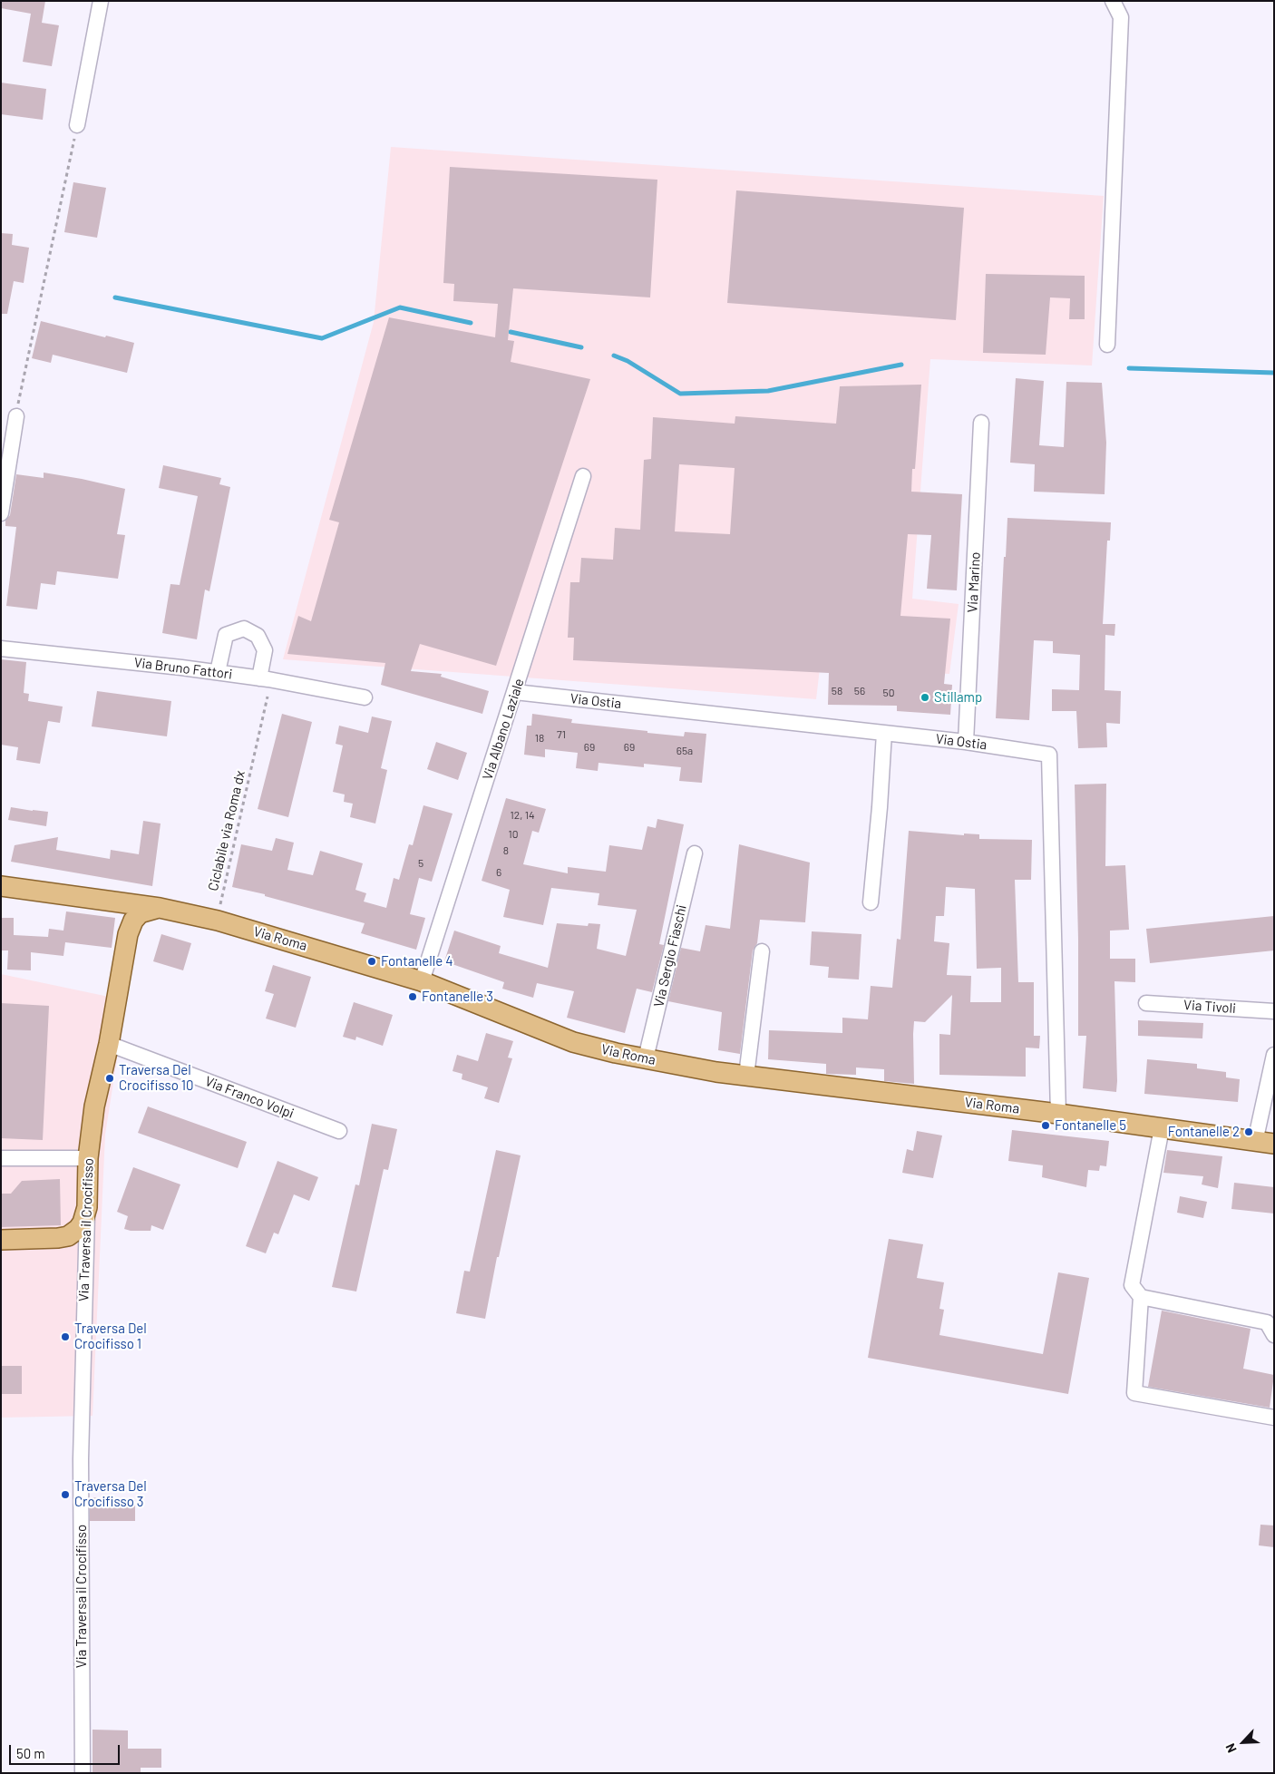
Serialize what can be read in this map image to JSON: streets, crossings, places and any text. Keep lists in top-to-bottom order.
{
  "streets": {
    "main road": ["Via Roma", "Via Traversa il Crocifisso"],
    "street": [
      "Via Marino",
      "Via Bruno Fattori",
      "Via Ostia",
      "Via Albano Laziale",
      "Via Sergio Fiaschi",
      "Via Tivoli",
      "Via Franco Volpi"
    ],
    "path": ["Ciclabile via Roma dx"]
  },
  "crossings": [
    ["Via Marino", "Via Ostia"],
    ["Via Ostia", "Via Albano Laziale"],
    ["Via Ostia", "Via Roma"],
    ["Via Albano Laziale", "Via Roma"],
    ["Via Roma", "Via Sergio Fiaschi"],
    ["Via Roma", "Via Traversa il Crocifisso"],
    ["Via Franco Volpi", "Via Traversa il Crocifisso"]
  ],
  "places": [
    "Stillamp",
    "Fontanelle 4",
    "Fontanelle 3",
    "Traversa Del Crocifisso 10",
    "Fontanelle 5",
    "Fontanelle 2",
    "Traversa Del Crocifisso 1",
    "Traversa Del Crocifisso 3"
  ],
  "house_numbers": [
    "58",
    "56",
    "50",
    "71",
    "18",
    "69",
    "69",
    "65a",
    "12, 14",
    "10",
    "8",
    "5",
    "6"
  ],
  "scale_bar": "50 m",
  "north": "bottom left"
}
